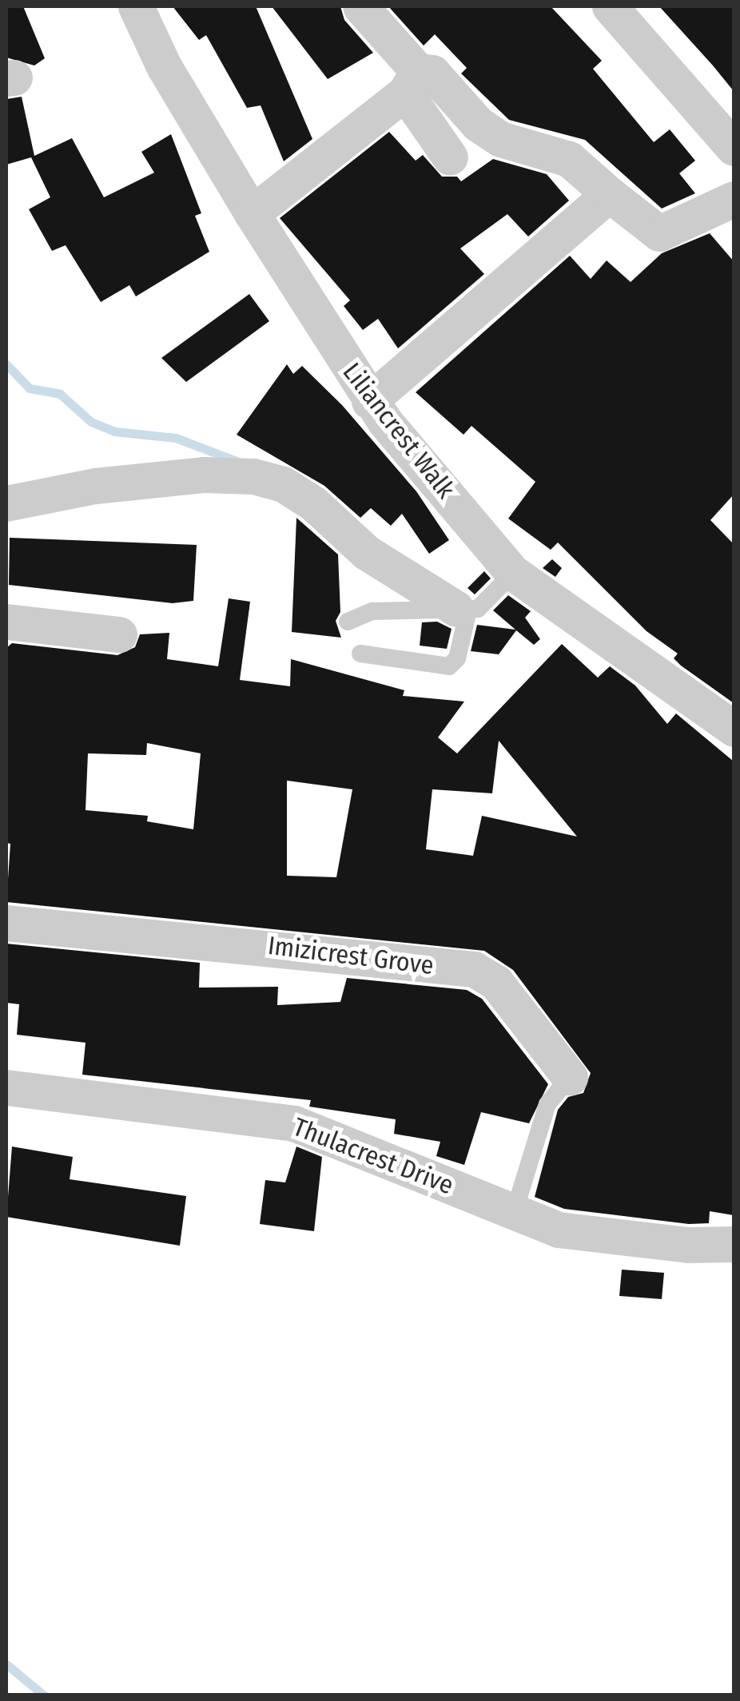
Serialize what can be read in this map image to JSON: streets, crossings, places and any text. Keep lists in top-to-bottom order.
{
  "streets": {
    "street": ["Liliancrest Walk", "Imizicrest Grove", "Thulacrest Drive"]
  }
}
